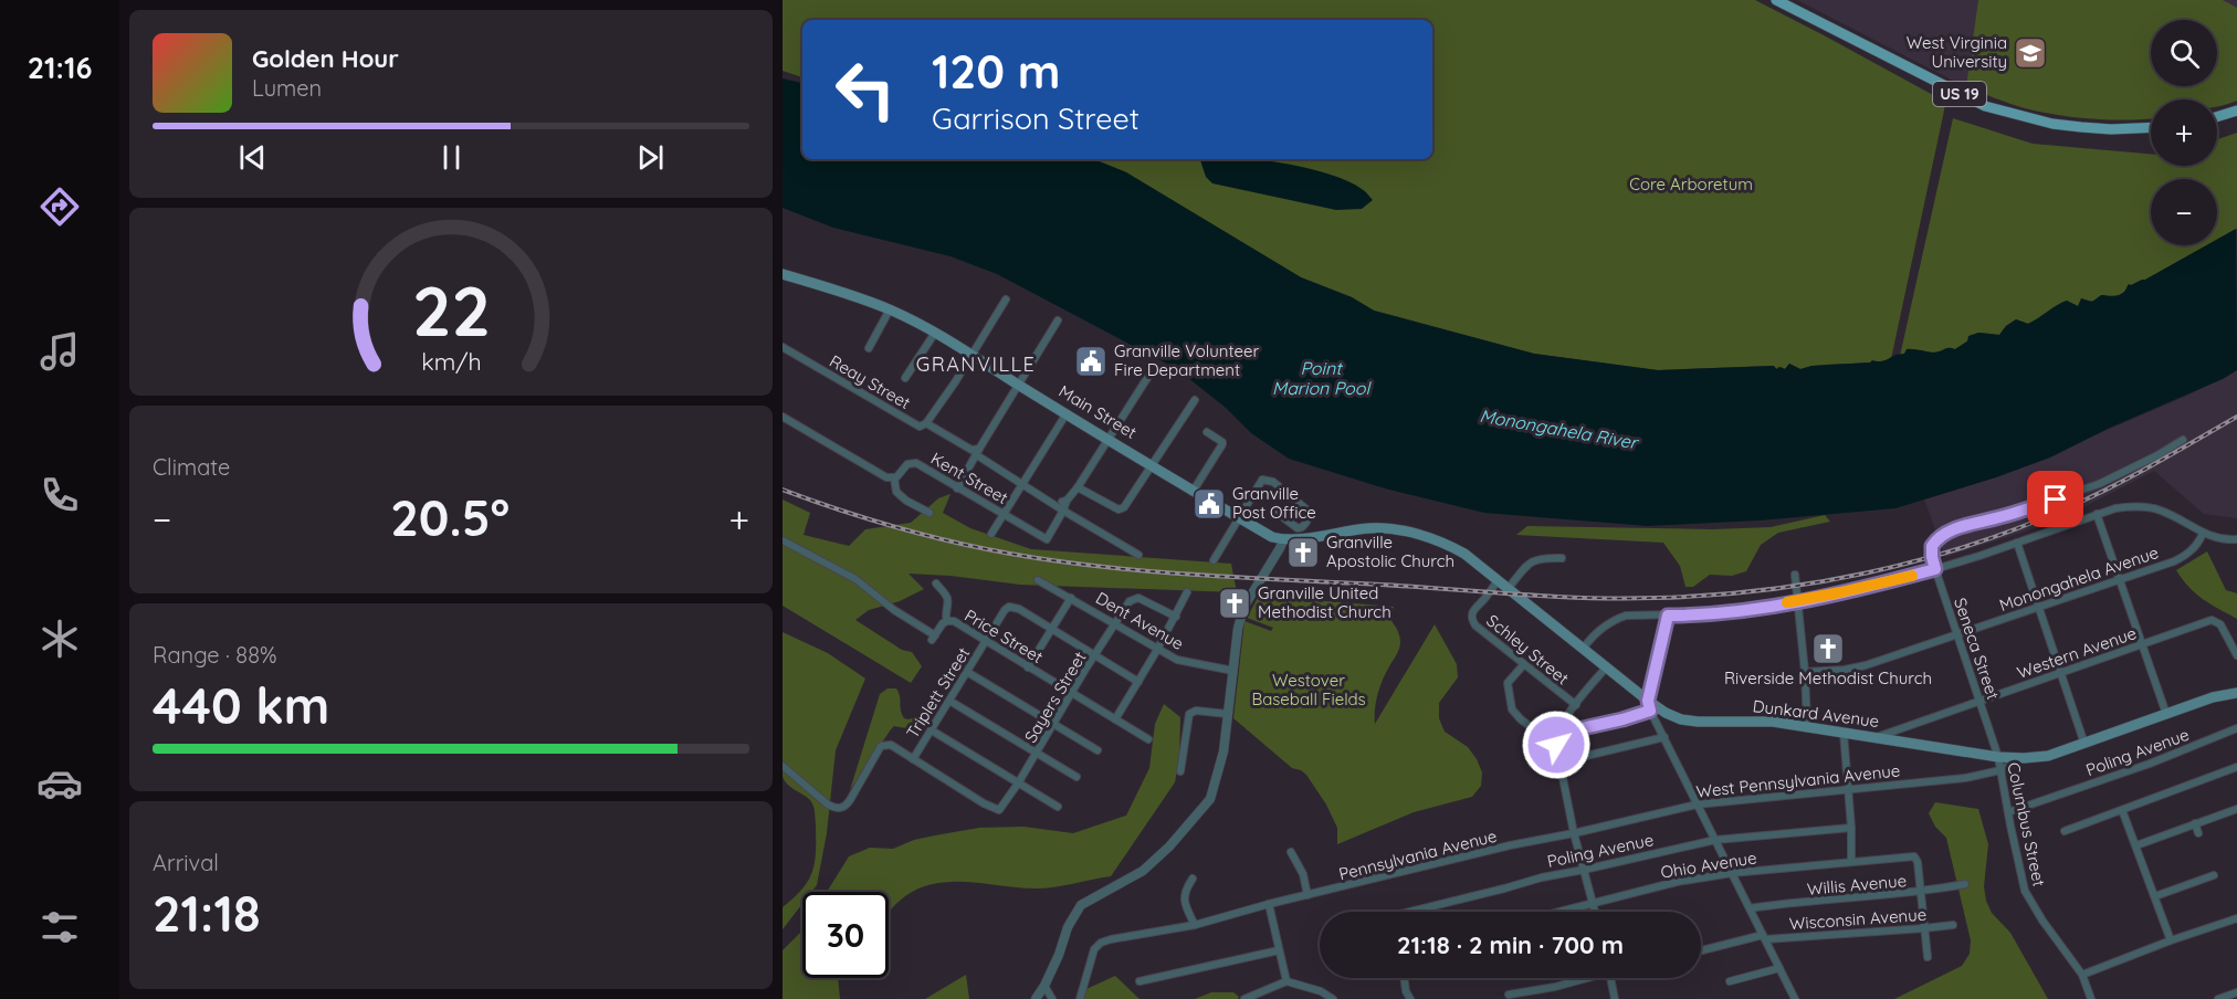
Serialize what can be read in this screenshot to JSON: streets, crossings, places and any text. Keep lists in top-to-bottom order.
{
  "streets": {
    "main road": ["US 19", "Main Street", "Dunkard Avenue"],
    "street": [
      "Reay Street",
      "Kent Street",
      "Monongahela Avenue",
      "Dent Avenue",
      "Price Street",
      "Seneca Street",
      "Schley Street",
      "Western Avenue",
      "Triplett Street",
      "Sayers Street",
      "Poling Avenue",
      "West Pennsylvania Avenue",
      "Columbus Street",
      "Pennsylvania Avenue",
      "Ohio Avenue",
      "Willis Avenue",
      "Wisconsin Avenue"
    ]
  },
  "crossings": [
    ["Reay Street", "Kent Street"],
    ["Main Street", "Dunkard Avenue"],
    ["Monongahela Avenue", "Seneca Street"],
    ["Dent Avenue", "Sayers Street"],
    ["Price Street", "Triplett Street"],
    ["Price Street", "Sayers Street"],
    ["Seneca Street", "Western Avenue"],
    ["Seneca Street", "Dunkard Avenue"],
    ["Seneca Street", "Columbus Street"],
    ["Schley Street", "Dunkard Avenue"],
    ["Western Avenue", "Dunkard Avenue"],
    ["Triplett Street", "Sayers Street"],
    ["Dunkard Avenue", "West Pennsylvania Avenue"],
    ["Dunkard Avenue", "Columbus Street"],
    ["Poling Avenue", "Columbus Street"],
    ["West Pennsylvania Avenue", "Columbus Street"],
    ["West Pennsylvania Avenue", "Pennsylvania Avenue"],
    ["Ohio Avenue", "Willis Avenue"]
  ],
  "districts": ["GRANVILLE"],
  "water": ["Point Marion Pool", "Monongahela River"],
  "parks": ["Core Arboretum", "Westover Baseball Fields"],
  "places": {
    "school or university": ["West Virginia University"],
    "public building": ["Granville Volunteer Fire Department", "Granville Post Office"],
    "church": ["Granville Apostolic Church", "Granville United Methodist Church", "Riverside Methodist Church"]
  },
  "page": {
    "tabs": "21:16",
    "map_buttons": ["+", "−"],
    "turn": ["120 m", "Garrison Street"],
    "song": ["Golden Hour", "Lumen"],
    "tile": [
      "Climate",
      ["Range · 88%", "440 km"],
      ["Arrival", "21:18"]
    ],
    "heat": ["−", "20.5°", "+"],
    "limit": "30",
    "trip": "21:18 · 2 min · 700 m",
    "gauge": ["22", "km/h"]
  }
}
